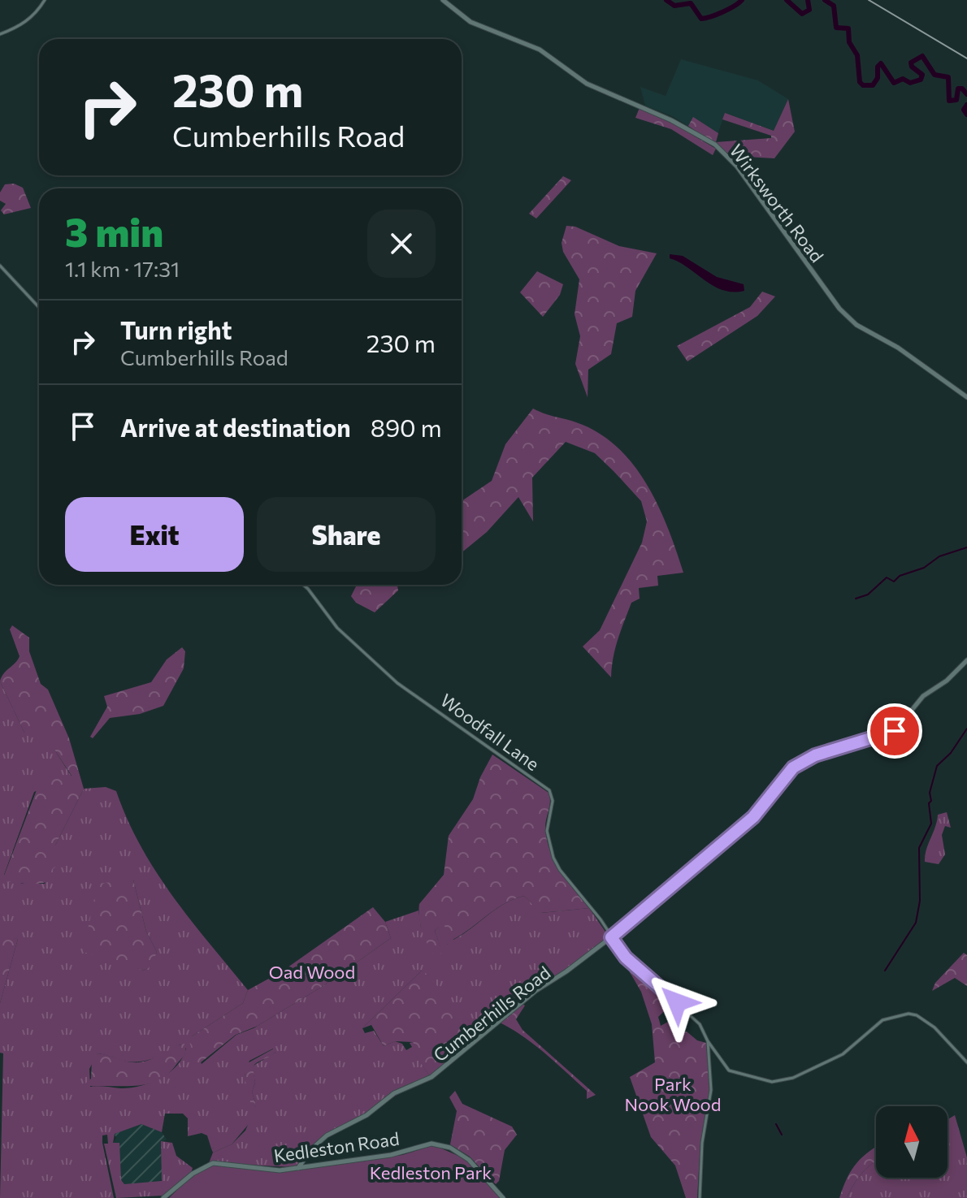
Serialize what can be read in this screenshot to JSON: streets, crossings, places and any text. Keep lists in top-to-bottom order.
{
  "streets": {
    "street": [
      "Wirksworth Road",
      "Woodfall Lane",
      "Cumberhills Road",
      "Kedleston Road"
    ]
  },
  "crossings": [
    ["Woodfall Lane", "Cumberhills Road"],
    ["Cumberhills Road", "Kedleston Road"]
  ],
  "parks": ["Oad Wood", "Park Nook Wood", "Kedleston Park"],
  "north": "top",
  "page": {
    "turn": ["230 m", "Cumberhills Road"],
    "heading": ["3 min", "1.1 km · 17:31"],
    "list": [
      {
        "name": "Turn right",
        "note": "Cumberhills Road",
        "value": "230 m"
      },
      {
        "name": "Arrive at destination",
        "value": "890 m"
      }
    ],
    "buttons": ["Exit", "Share"]
  }
}
